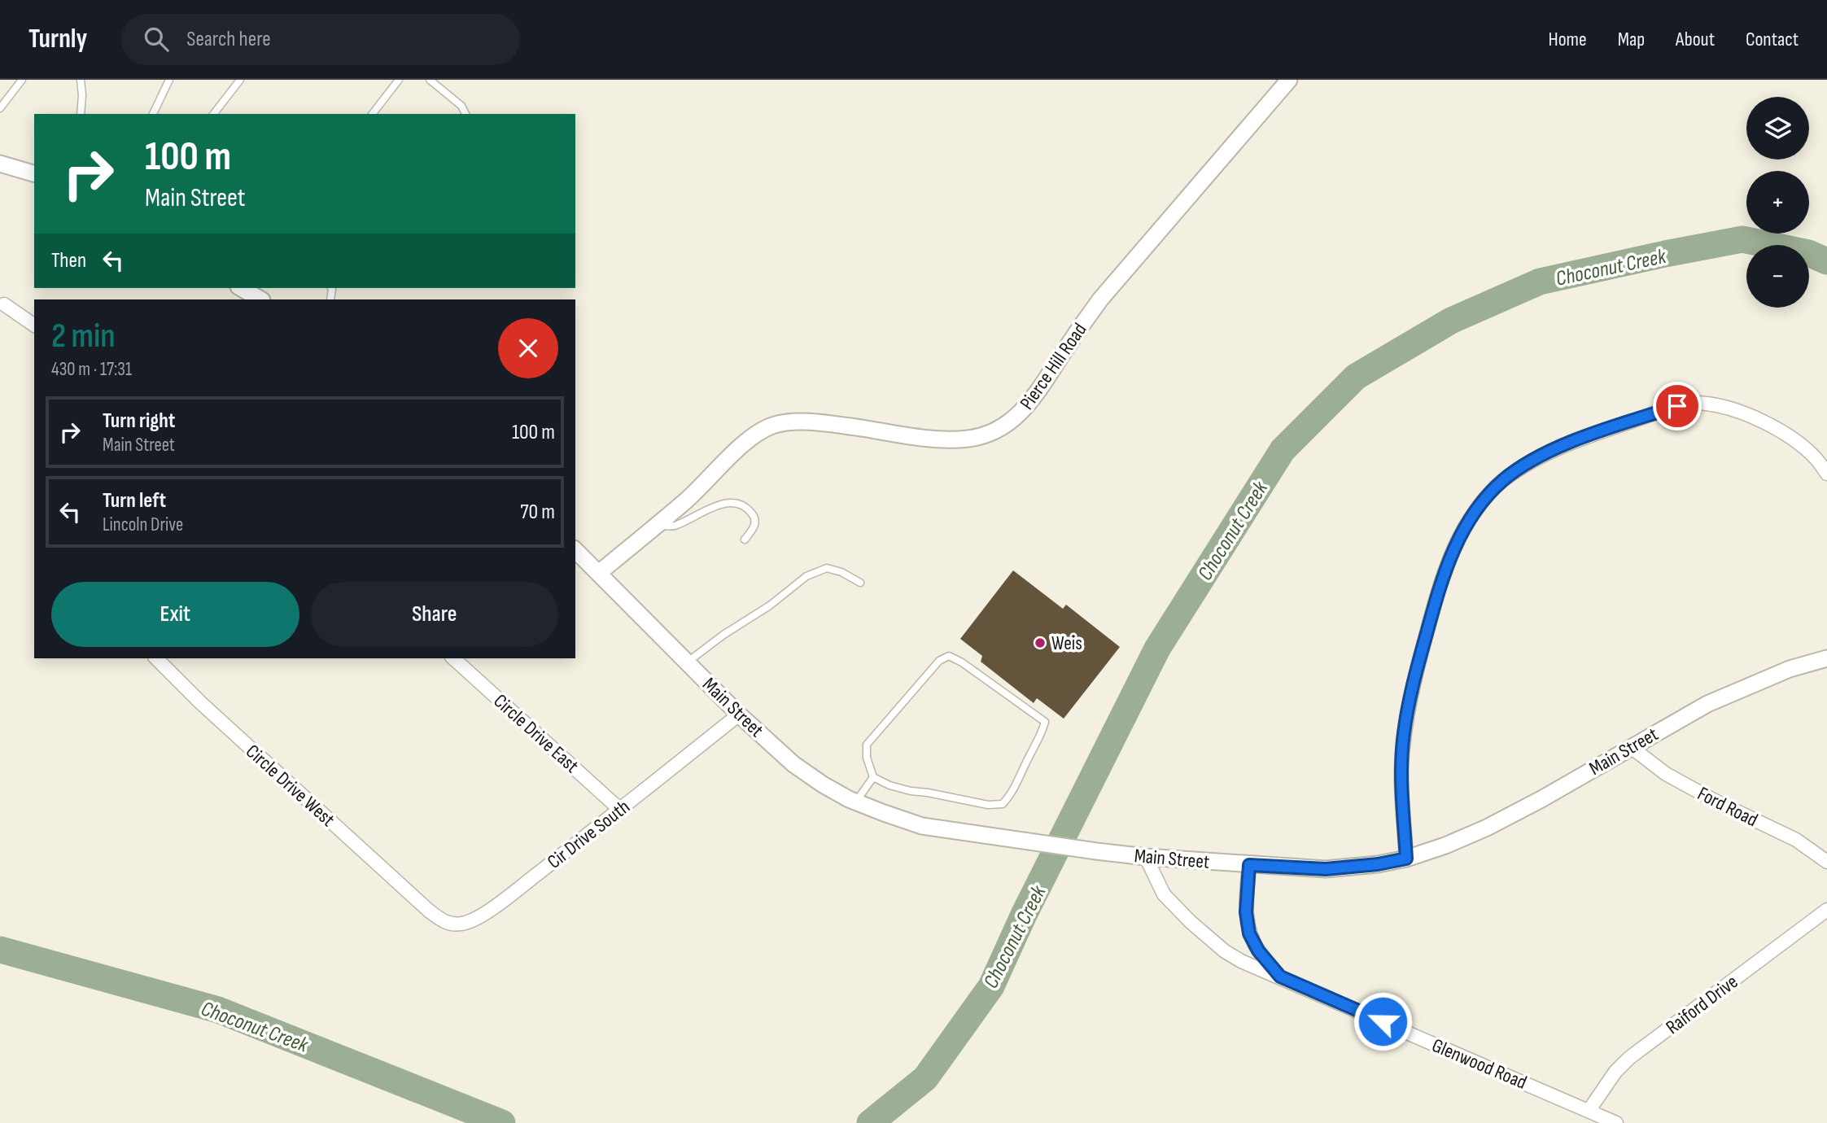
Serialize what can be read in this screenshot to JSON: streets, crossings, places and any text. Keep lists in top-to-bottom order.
{
  "streets": {
    "street": [
      "Pierce Hill Road",
      "Main Street",
      "Circle Drive East",
      "Circle Drive West",
      "Ford Road",
      "Cir Drive South",
      "Raiford Drive",
      "Glenwood Road"
    ]
  },
  "crossings": [
    ["Pierce Hill Road", "Main Street"],
    ["Main Street", "Ford Road"],
    ["Main Street", "Cir Drive South"],
    ["Main Street", "Glenwood Road"],
    ["Circle Drive East", "Cir Drive South"],
    ["Circle Drive West", "Cir Drive South"],
    ["Raiford Drive", "Glenwood Road"]
  ],
  "water": ["Choconut Creek"],
  "places": ["Weis"],
  "page": {
    "header": "Turnly",
    "search": "Search here",
    "nav": [
      "Home",
      "Map",
      "About",
      "Contact"
    ],
    "map_buttons": ["+", "−"],
    "turn": ["100 m", "Main Street"],
    "then": "Then",
    "heading": ["2 min", "430 m · 17:31"],
    "list": [
      {
        "name": "Turn right",
        "note": "Main Street",
        "value": "100 m"
      },
      {
        "name": "Turn left",
        "note": "Lincoln Drive",
        "value": "70 m"
      }
    ],
    "buttons": ["Exit", "Share"]
  }
}
